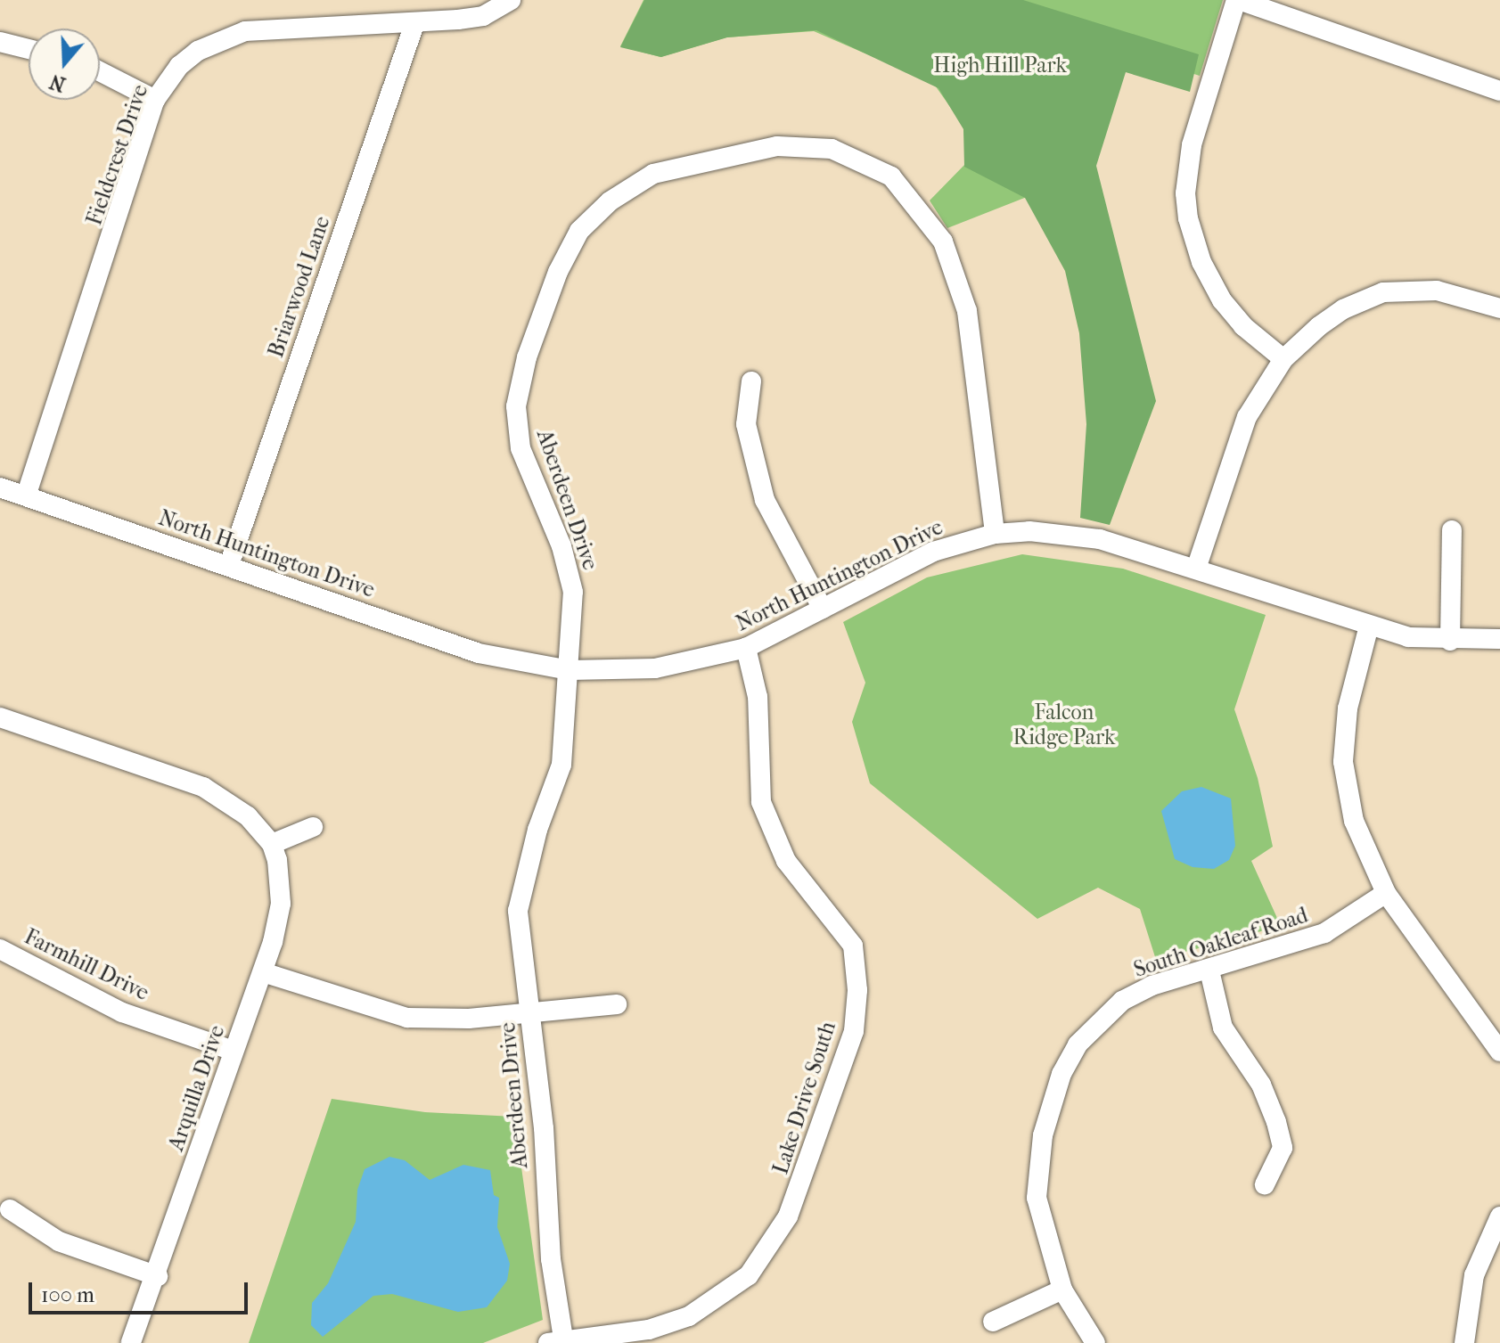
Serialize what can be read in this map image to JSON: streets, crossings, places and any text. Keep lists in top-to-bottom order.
{
  "streets": {
    "street": [
      "Fieldcrest Drive",
      "Briarwood Lane",
      "Aberdeen Drive",
      "North Huntington Drive",
      "South Oakleaf Road",
      "Farmhill Drive",
      "Arquilla Drive",
      "Lake Drive South"
    ]
  },
  "crossings": [
    ["Fieldcrest Drive", "Briarwood Lane"],
    ["Fieldcrest Drive", "North Huntington Drive"],
    ["Briarwood Lane", "North Huntington Drive"],
    ["Aberdeen Drive", "North Huntington Drive"],
    ["Aberdeen Drive", "Lake Drive South"],
    ["North Huntington Drive", "Lake Drive South"],
    ["Farmhill Drive", "Arquilla Drive"]
  ],
  "parks": ["High Hill Park", "Falcon Ridge Park"],
  "scale_bar": "100 m",
  "north": "bottom"
}
